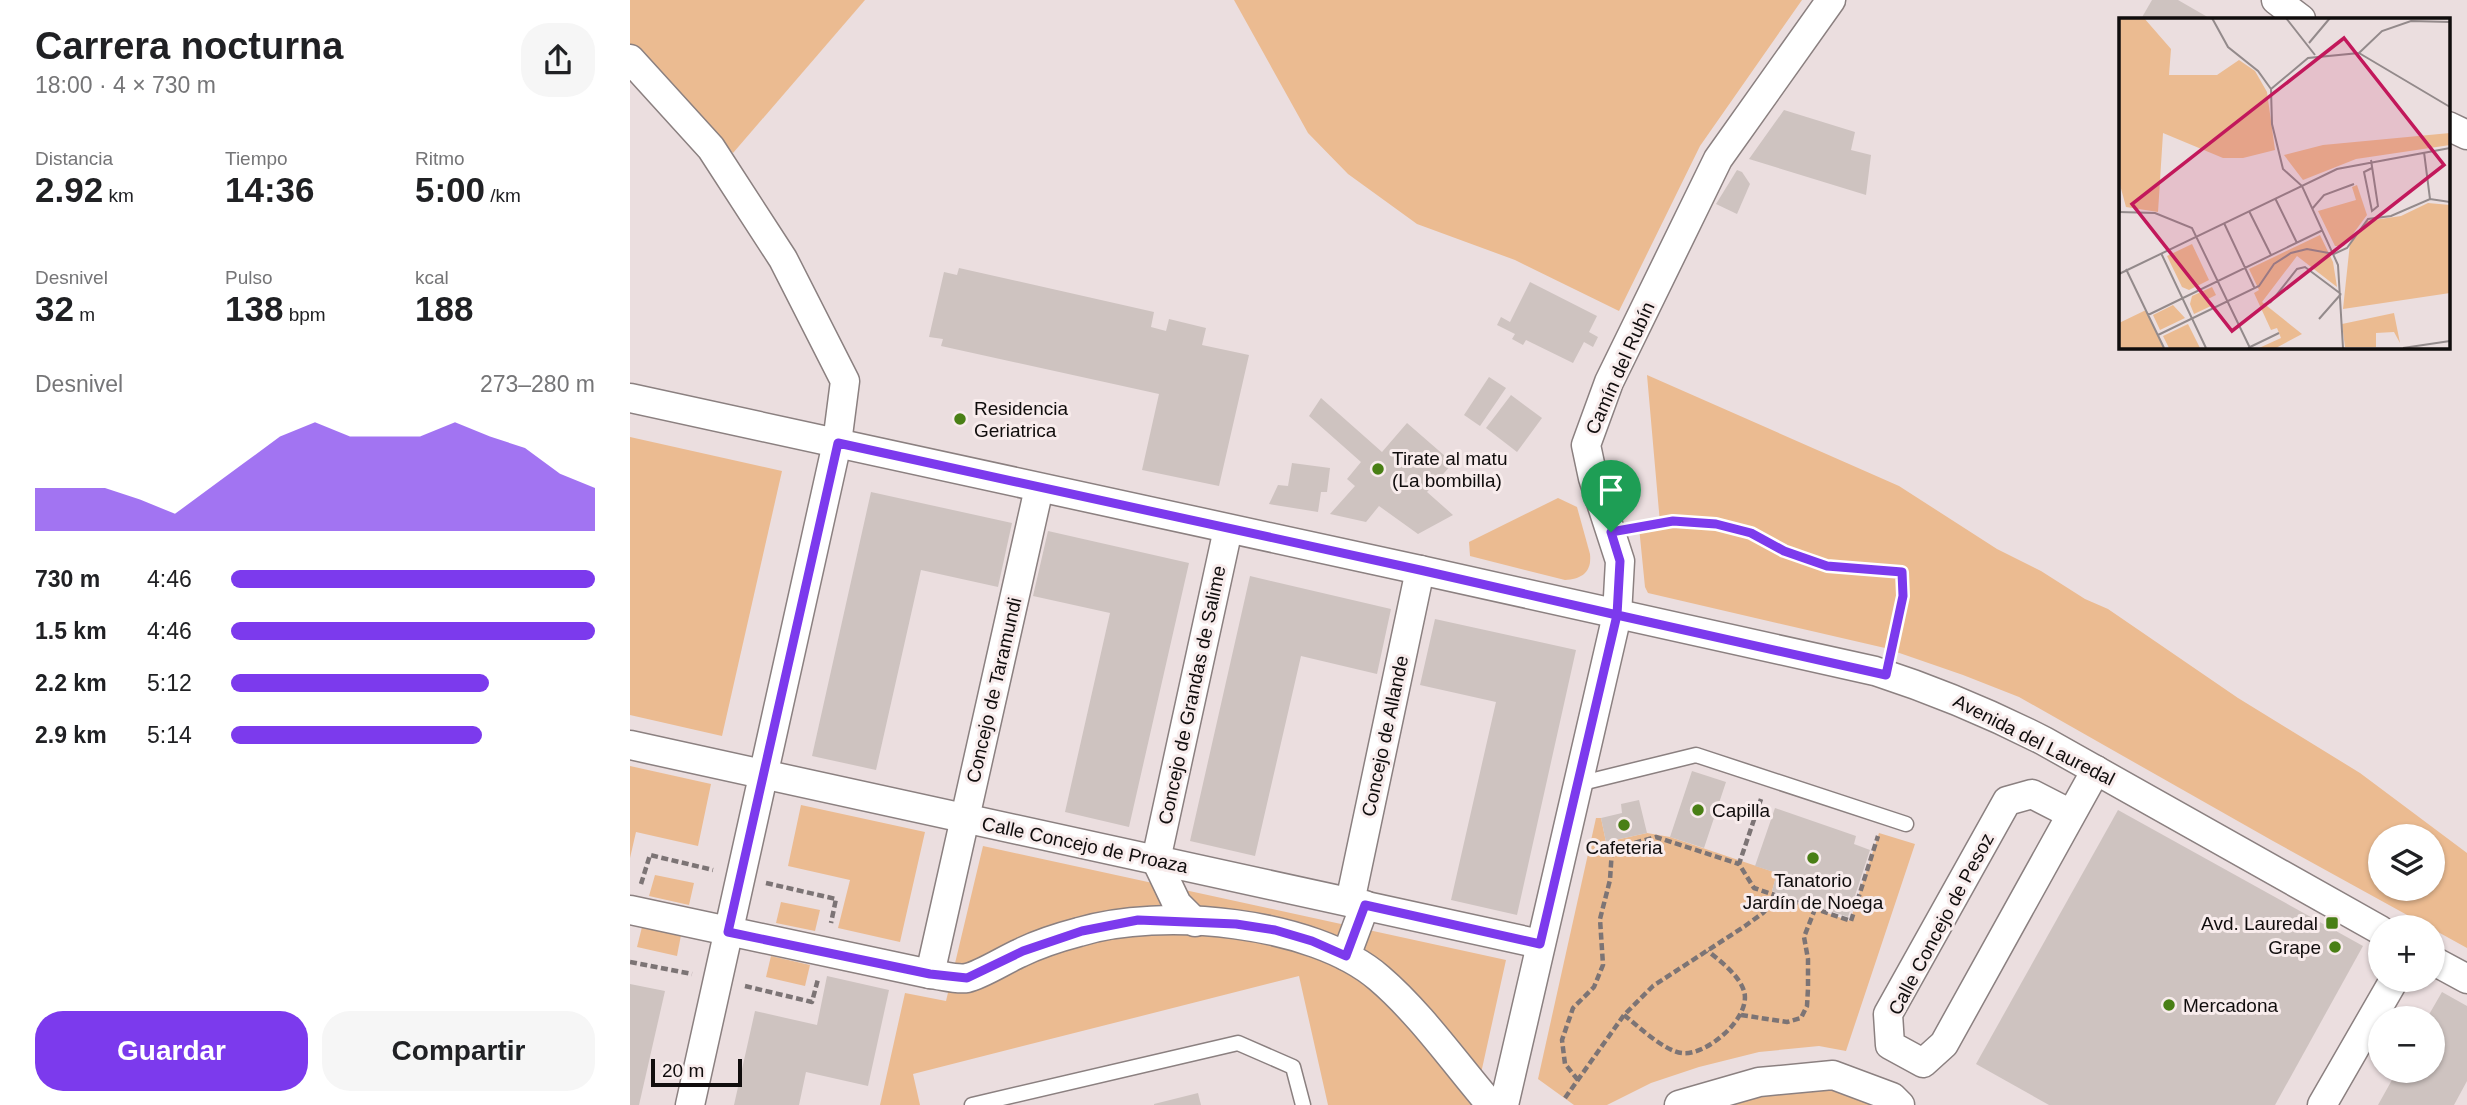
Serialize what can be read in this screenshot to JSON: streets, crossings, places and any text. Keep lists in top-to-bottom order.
{
  "streets": {
    "street": [
      "Camín del Rubín",
      "Concejo de Taramundi",
      "Concejo de Grandas de Salime",
      "Concejo de Allande",
      "Avenida del Lauredal",
      "Calle Concejo de Proaza",
      "Calle Concejo de Pesoz"
    ]
  },
  "crossings": [
    ["Camín del Rubín", "Avenida del Lauredal"],
    ["Camín del Rubín", "Calle Concejo de Proaza"],
    ["Concejo de Taramundi", "Avenida del Lauredal"],
    ["Concejo de Taramundi", "Calle Concejo de Proaza"],
    ["Concejo de Grandas de Salime", "Avenida del Lauredal"],
    ["Concejo de Grandas de Salime", "Calle Concejo de Proaza"],
    ["Concejo de Allande", "Avenida del Lauredal"],
    ["Concejo de Allande", "Calle Concejo de Proaza"]
  ],
  "places": {
    "other": [
      "Residencia Geriatrica",
      "Tirate al matu (La bombilla)",
      "Capilla",
      "Cafeteria",
      "Tanatorio Jardín de Noega",
      "Grape",
      "Mercadona"
    ],
    "transit": ["Avd. Lauredal"]
  },
  "scale_bar": "20 m",
  "page": {
    "heading": ["Carrera nocturna", "18:00 · 4 × 730 m"],
    "stats": [
      ["Distancia", "2.92 km"],
      ["Tiempo", "14:36"],
      ["Ritmo", "5:00 /km"],
      ["Desnivel", "32 m"],
      ["Pulso", "138 bpm"],
      ["kcal", "188"]
    ],
    "chart": ["Desnivel", "273–280 m"],
    "list": [
      {
        "name": "730 m",
        "note": "4:46"
      },
      {
        "name": "1.5 km",
        "note": "4:46"
      },
      {
        "name": "2.2 km",
        "note": "5:12"
      },
      {
        "name": "2.9 km",
        "note": "5:14"
      }
    ],
    "map_buttons": ["+", "−"],
    "buttons": ["Guardar", "Compartir"],
    "scale": "20 m"
  }
}
